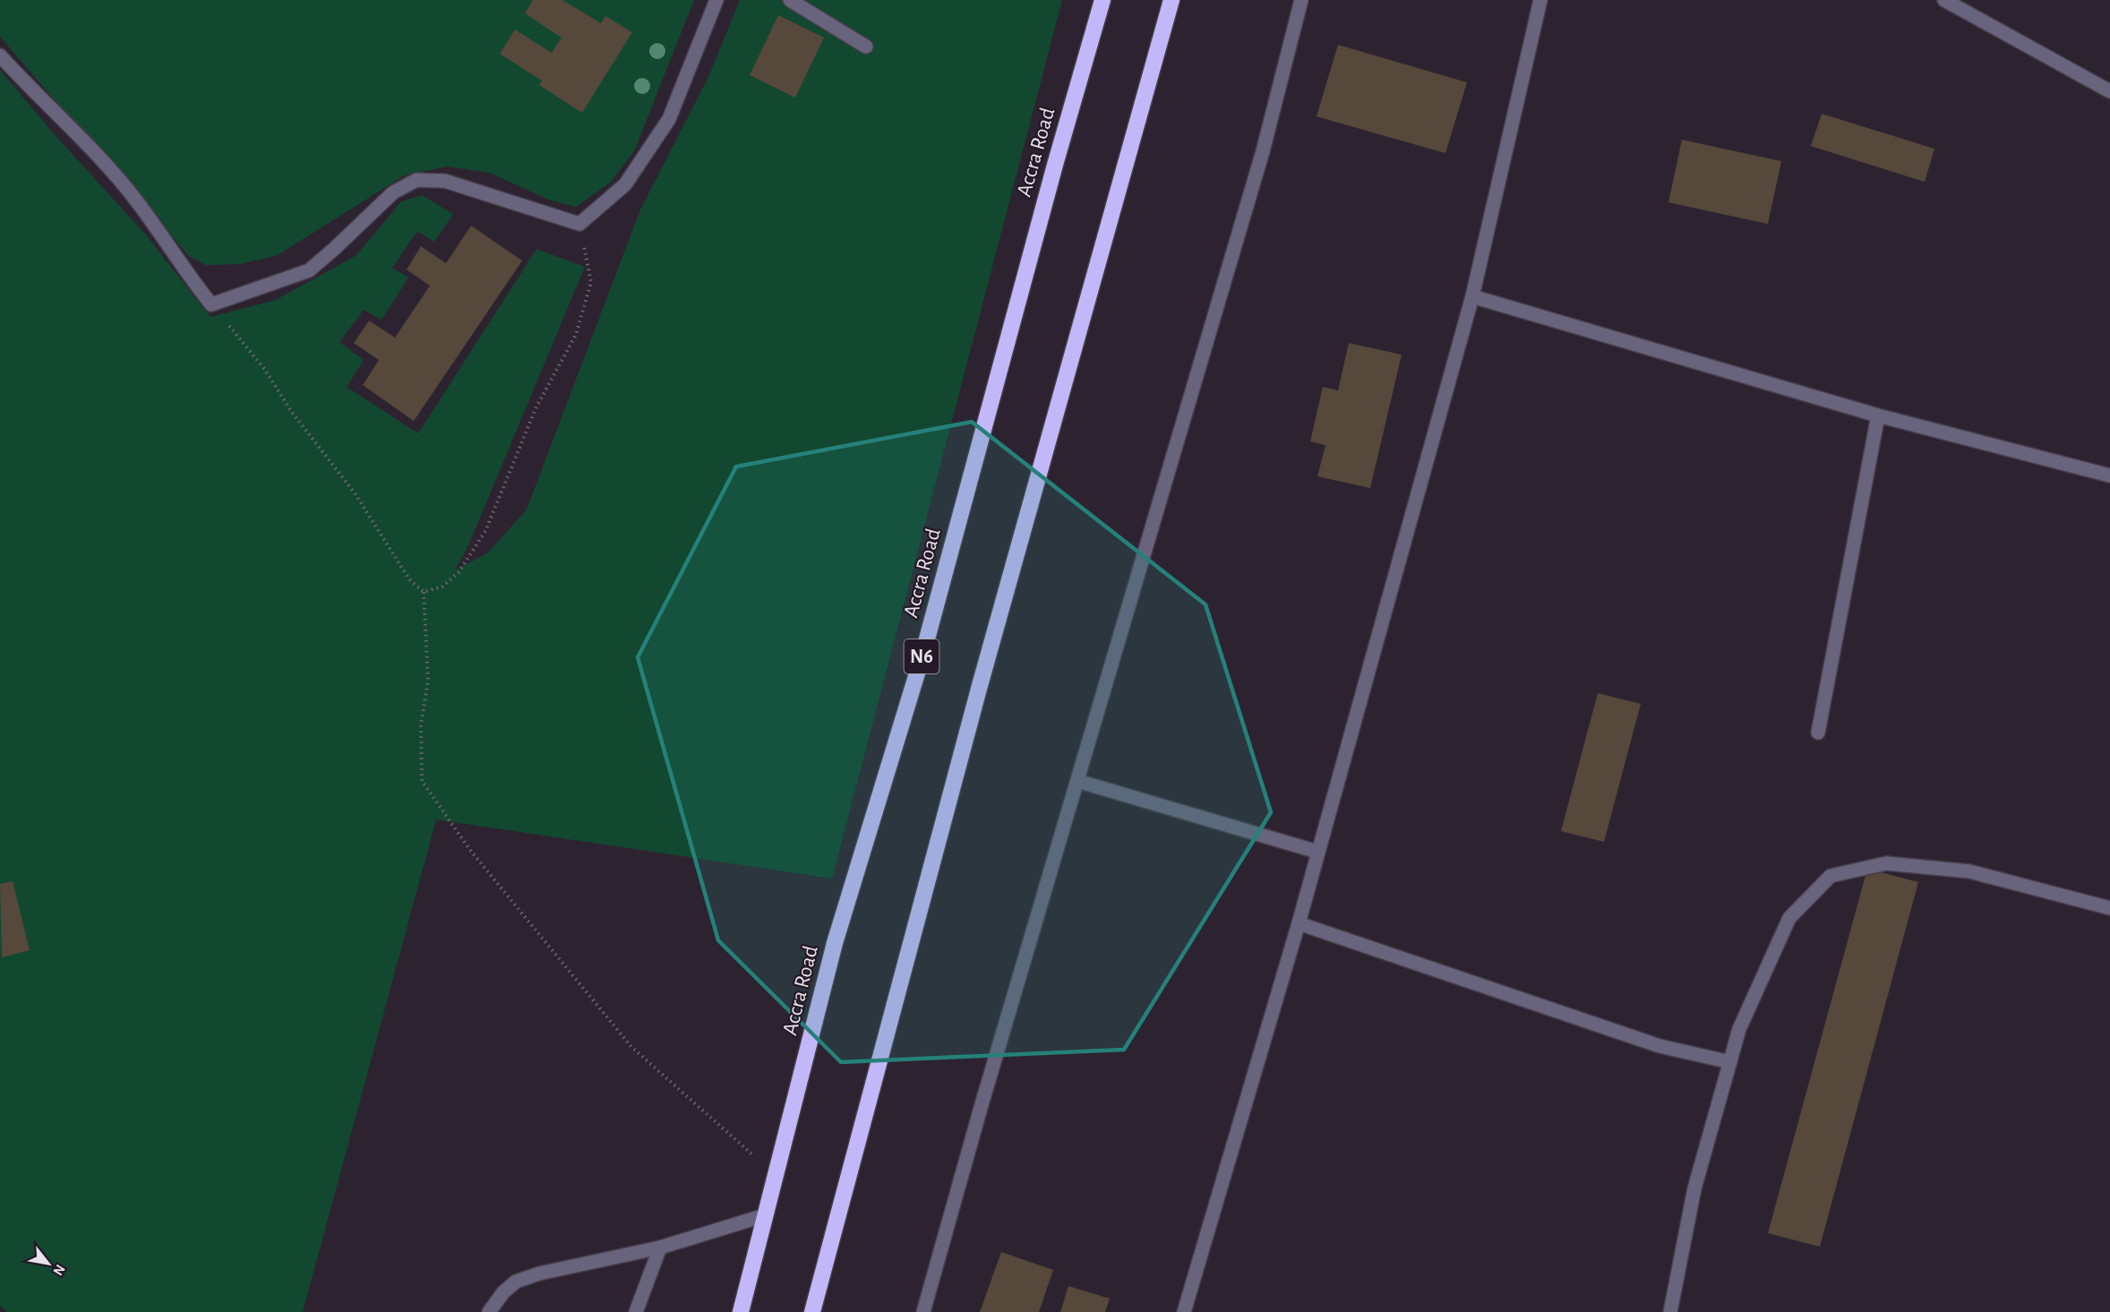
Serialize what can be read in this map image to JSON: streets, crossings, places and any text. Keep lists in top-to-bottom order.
{
  "streets": {
    "highway": ["Accra Road", "N6"]
  },
  "north": "bottom right"
}
